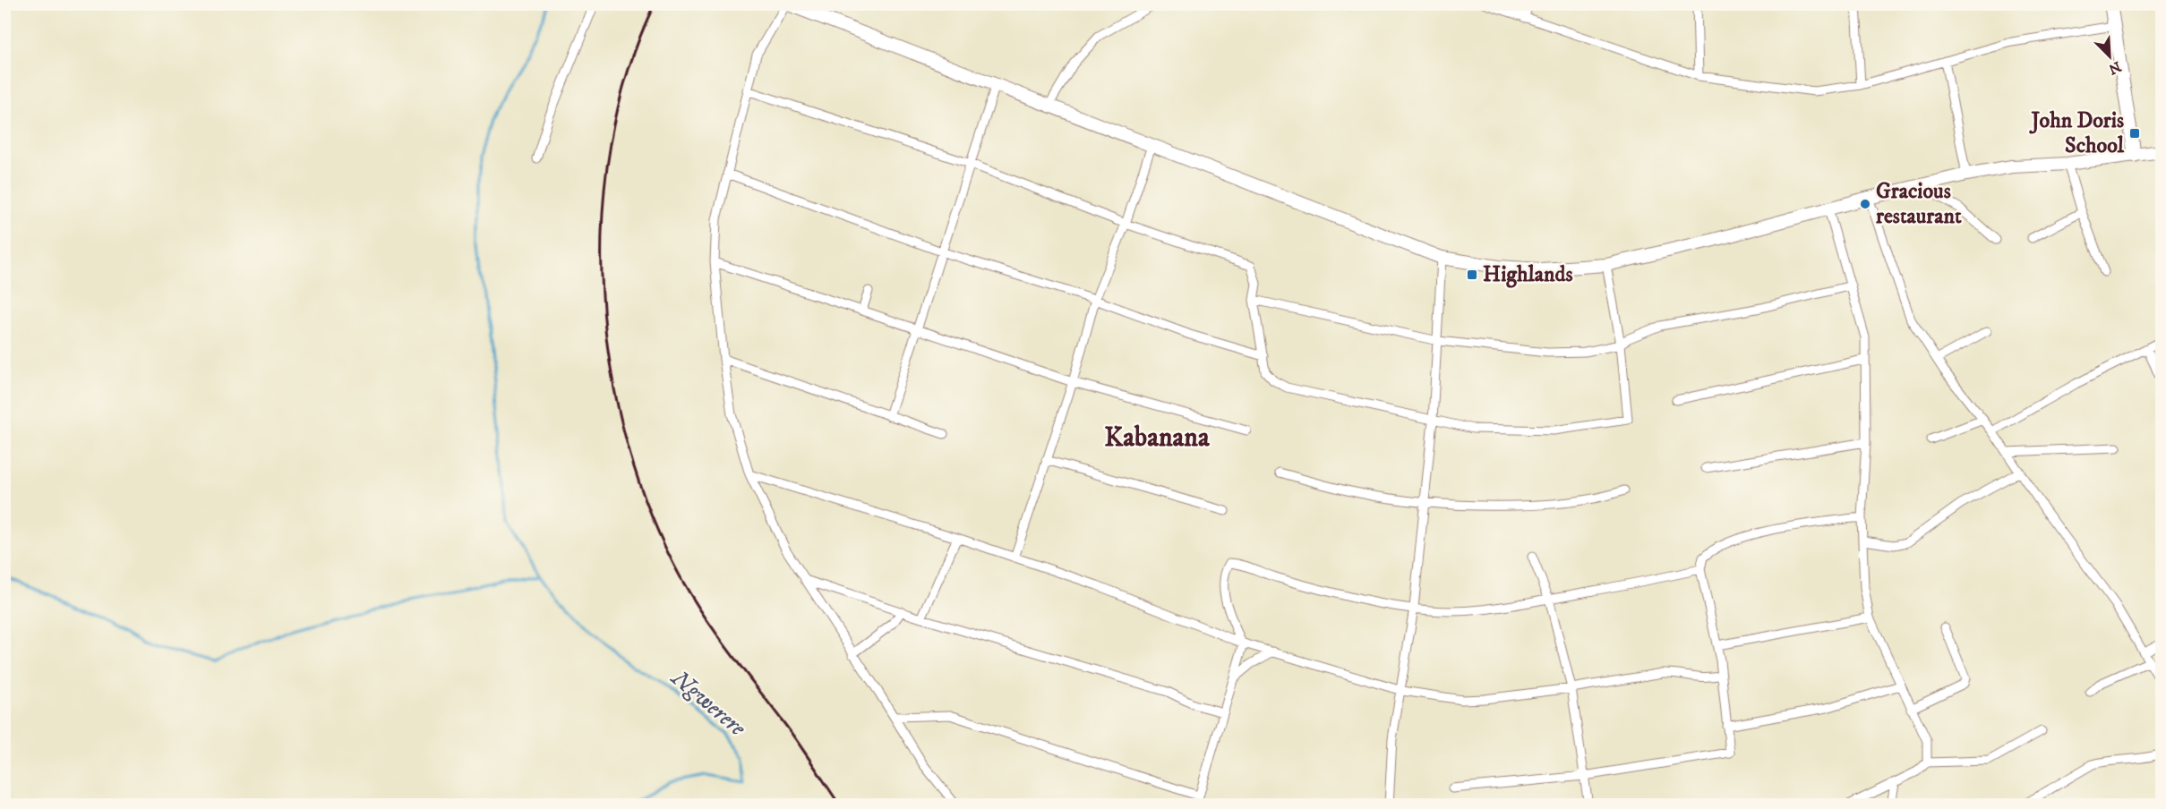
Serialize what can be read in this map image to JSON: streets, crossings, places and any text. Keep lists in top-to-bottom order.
{
  "districts": ["Kabanana"],
  "water": ["Ngwerere"],
  "places": {
    "transit": ["John Doris School", "Highlands"],
    "other": ["Gracious restaurant"]
  },
  "north": "bottom right"
}
